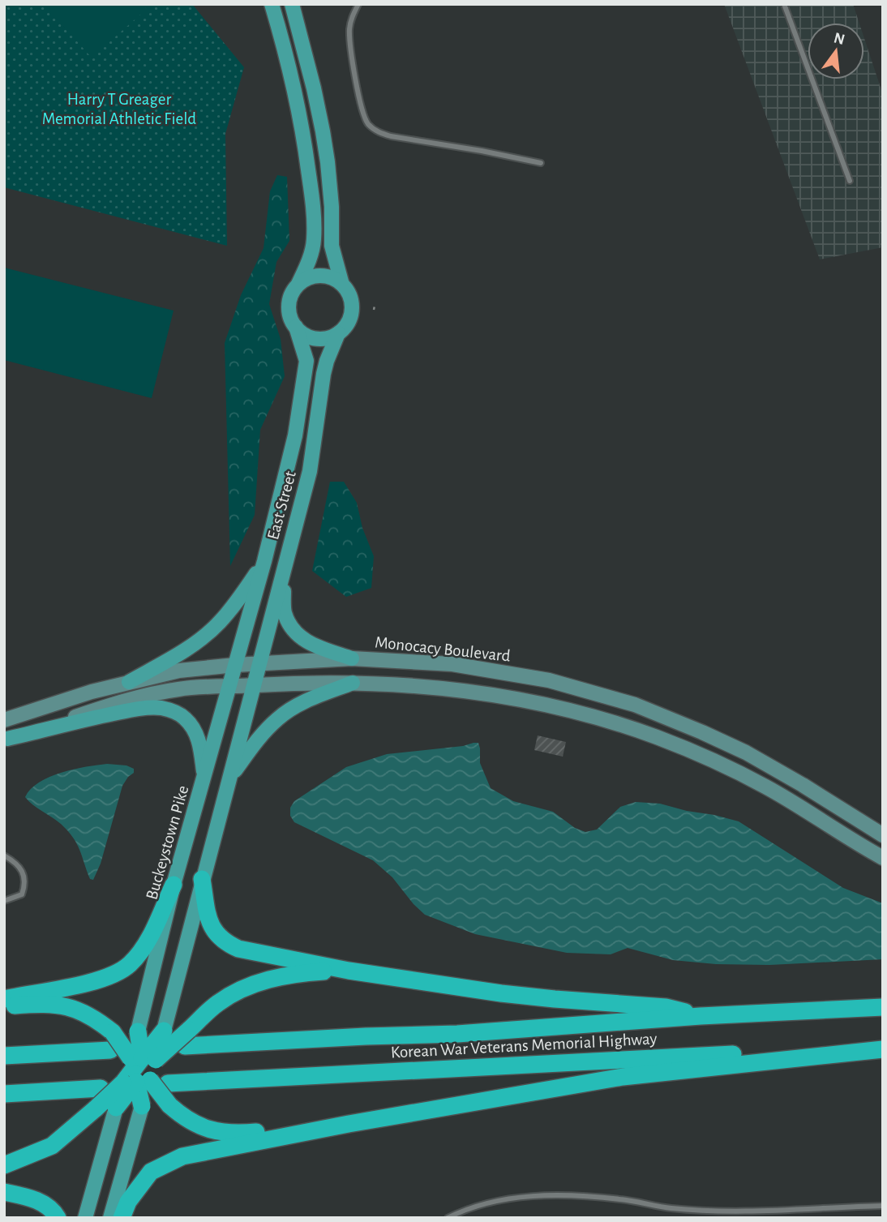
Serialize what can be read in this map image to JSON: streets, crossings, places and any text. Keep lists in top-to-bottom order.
{
  "streets": {
    "highway": ["Korean War Veterans Memorial Highway"],
    "main road": ["East Street", "Monocacy Boulevard", "Buckeystown Pike"]
  },
  "crossings": [
    ["East Street", "Monocacy Boulevard"],
    ["East Street", "Buckeystown Pike"],
    ["Monocacy Boulevard", "Buckeystown Pike"]
  ],
  "parks": ["Harry T Greager Memorial Athletic Field"],
  "north": "top"
}
